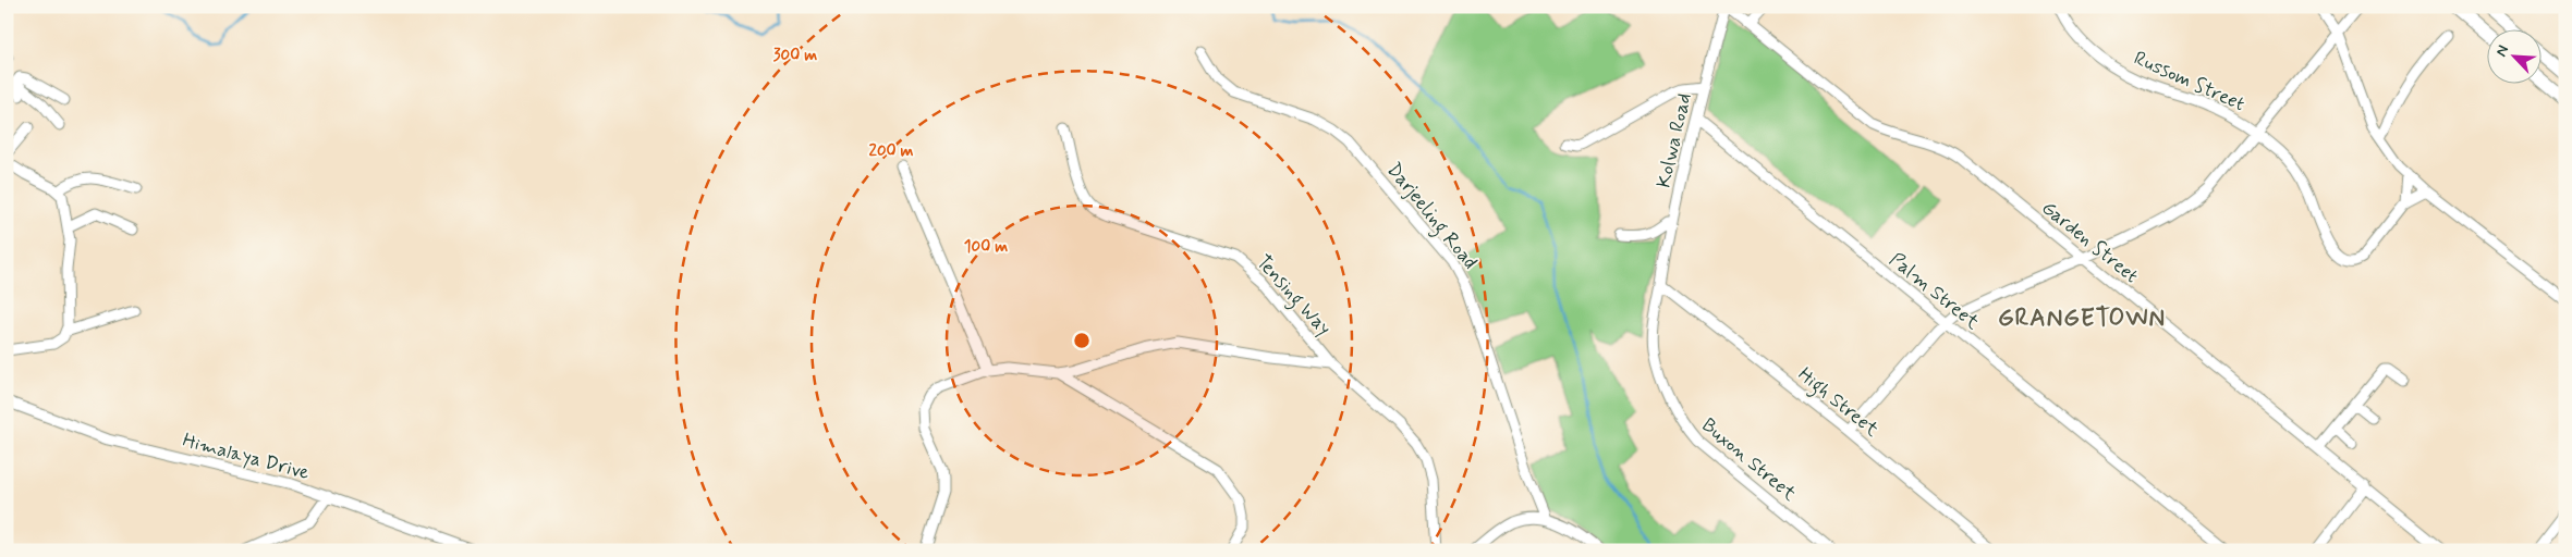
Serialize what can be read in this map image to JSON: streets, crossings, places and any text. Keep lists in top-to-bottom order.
{
  "streets": {
    "street": [
      "Russom Street",
      "Kolwa Road",
      "Darjeeling Road",
      "Garden Street",
      "Palm Street",
      "Tensing Way",
      "High Street",
      "Himalaya Drive",
      "Buxon Street"
    ]
  },
  "crossings": [
    ["Kolwa Road", "Garden Street"],
    ["Kolwa Road", "Palm Street"],
    ["Kolwa Road", "High Street"],
    ["Kolwa Road", "Buxon Street"],
    ["High Street", "Buxon Street"]
  ],
  "districts": ["GRANGETOWN"],
  "north": "top left",
  "rings": ["300 m", "200 m", "100 m"]
}
